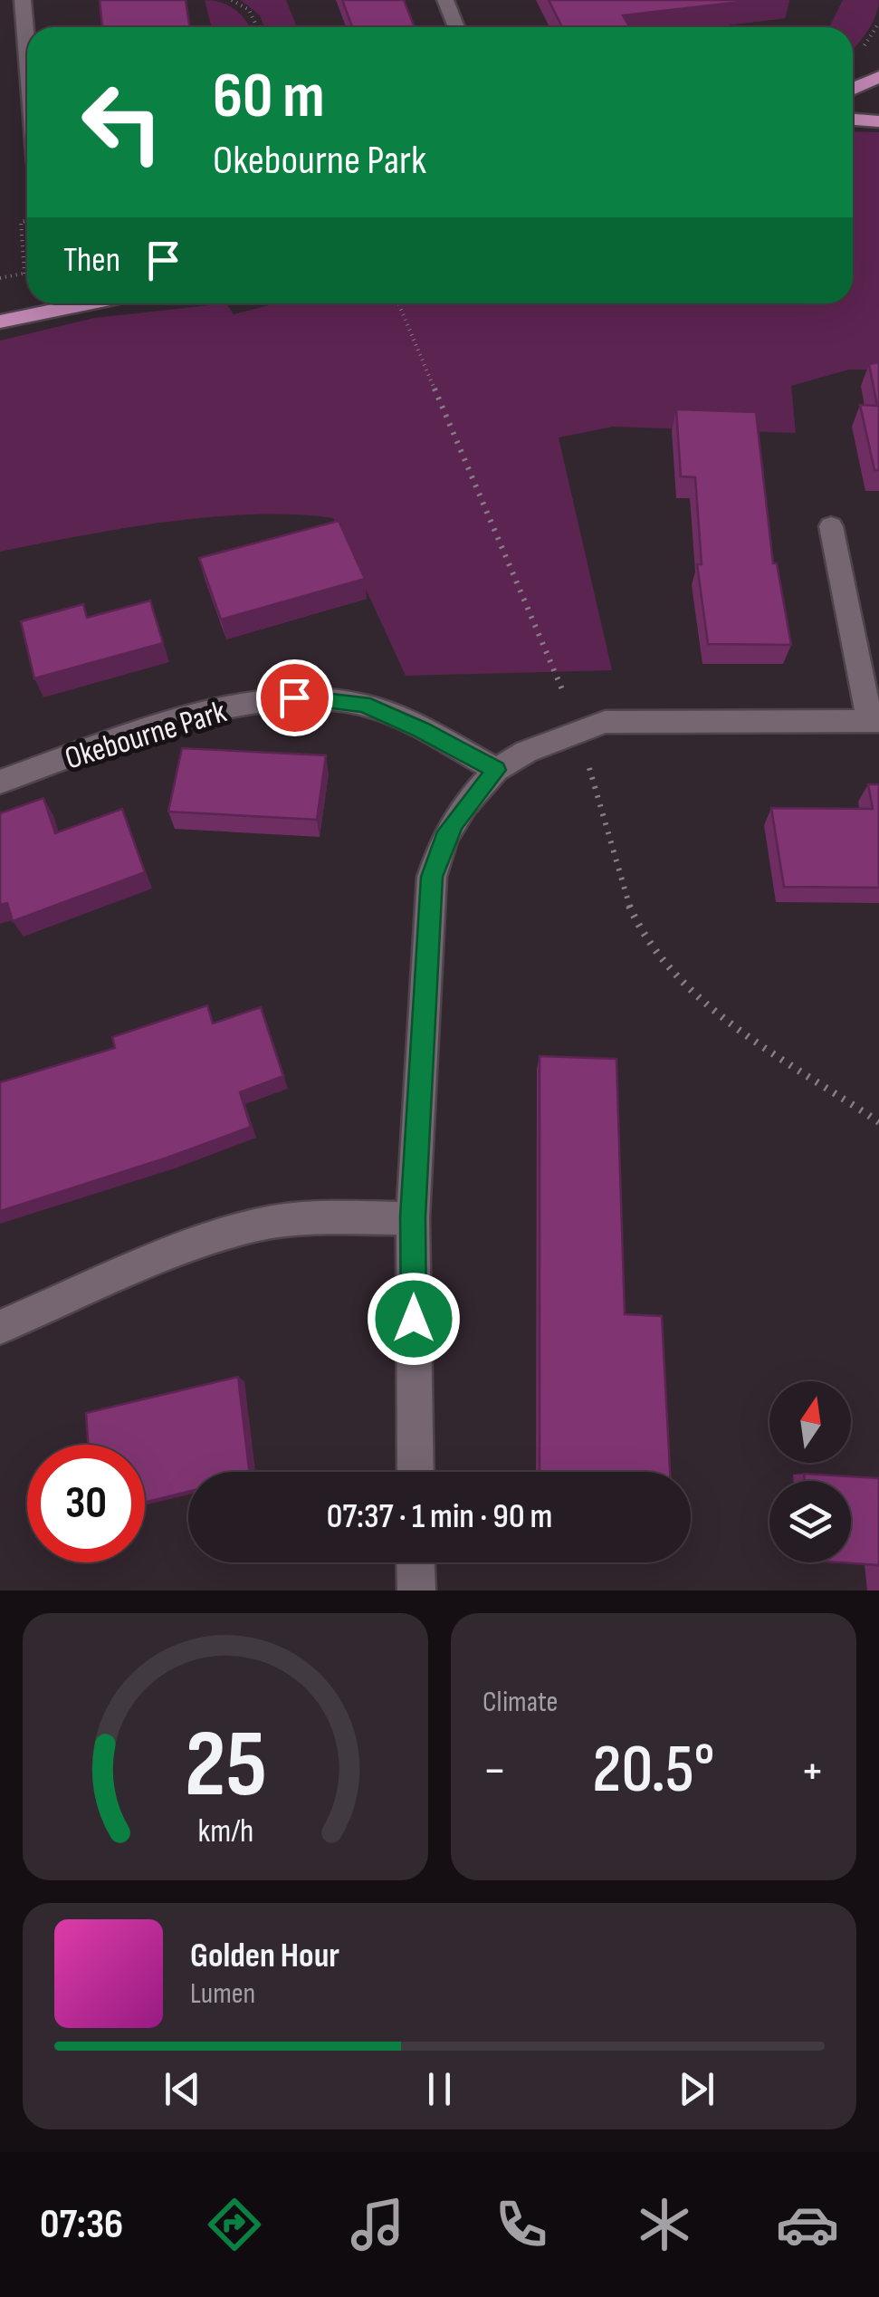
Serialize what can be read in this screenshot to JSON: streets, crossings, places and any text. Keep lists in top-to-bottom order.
{
  "streets": {
    "street": ["Okebourne Park"]
  },
  "north": "top",
  "page": {
    "turn": ["60 m", "Okebourne Park"],
    "then": "Then",
    "limit": "30",
    "trip": "07:37 · 1 min · 90 m",
    "tile": "Climate",
    "heat": ["−", "20.5°", "+"],
    "song": ["Golden Hour", "Lumen"],
    "tabs": "07:36",
    "gauge": ["25", "km/h"]
  }
}
